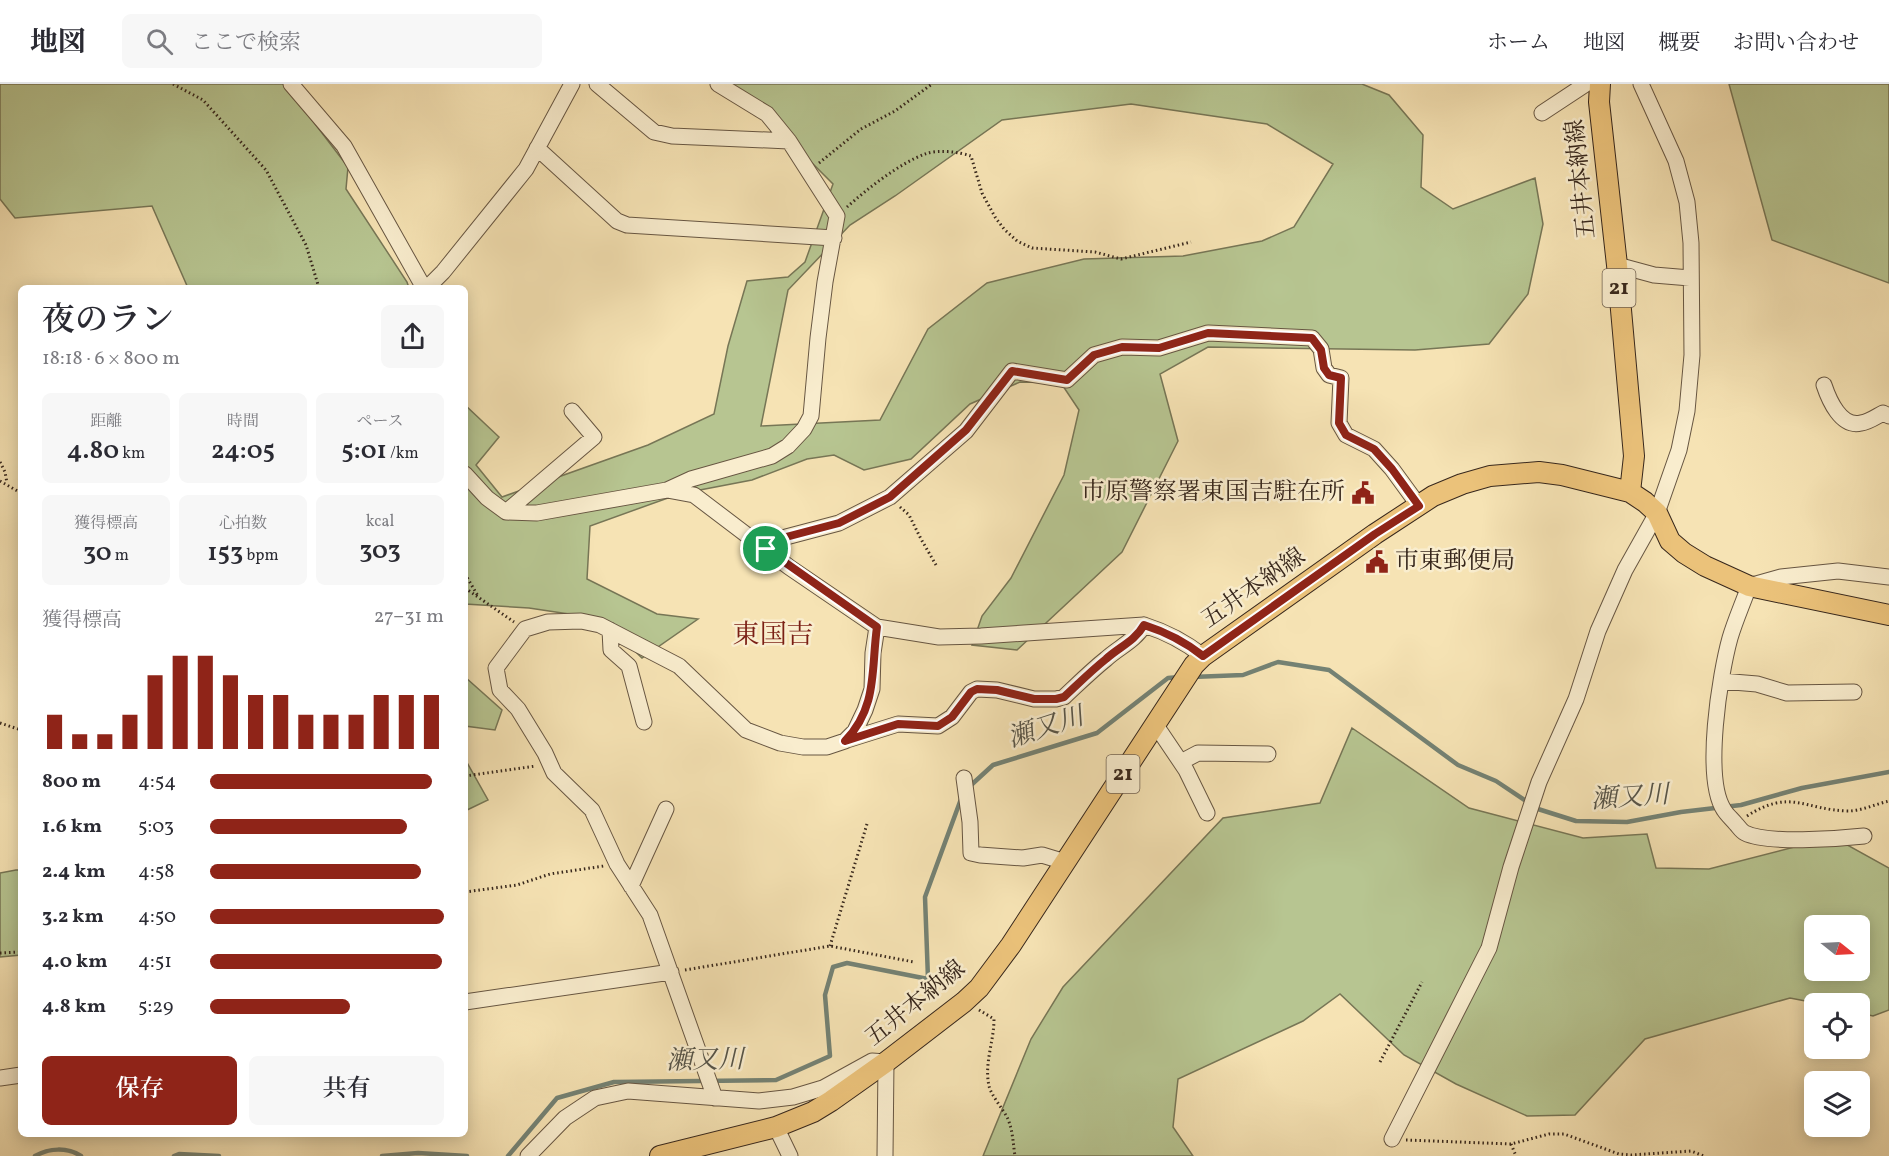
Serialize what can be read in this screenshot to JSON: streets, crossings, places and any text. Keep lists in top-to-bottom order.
{
  "streets": {
    "main road": ["五井本納線", "21"]
  },
  "districts": ["東国吉"],
  "water": ["瀬又川"],
  "places": {
    "public building": ["市原警察署東国吉駐在所", "市東郵便局"]
  },
  "north": "right",
  "page": {
    "header": "地図",
    "search": "ここで検索",
    "nav": [
      "ホーム",
      "地図",
      "概要",
      "お問い合わせ"
    ],
    "heading": ["夜のラン", "18:18 · 6 × 800 m"],
    "stats": [
      ["距離", "4.80 km"],
      ["時間", "24:05"],
      ["ペース", "5:01 /km"],
      ["獲得標高", "30 m"],
      ["心拍数", "153 bpm"],
      ["kcal", "303"]
    ],
    "chart": ["獲得標高", "27–31 m"],
    "list": [
      {
        "name": "800 m",
        "note": "4:54"
      },
      {
        "name": "1.6 km",
        "note": "5:03"
      },
      {
        "name": "2.4 km",
        "note": "4:58"
      },
      {
        "name": "3.2 km",
        "note": "4:50"
      },
      {
        "name": "4.0 km",
        "note": "4:51"
      },
      {
        "name": "4.8 km",
        "note": "5:29"
      }
    ],
    "buttons": ["保存", "共有"]
  }
}
